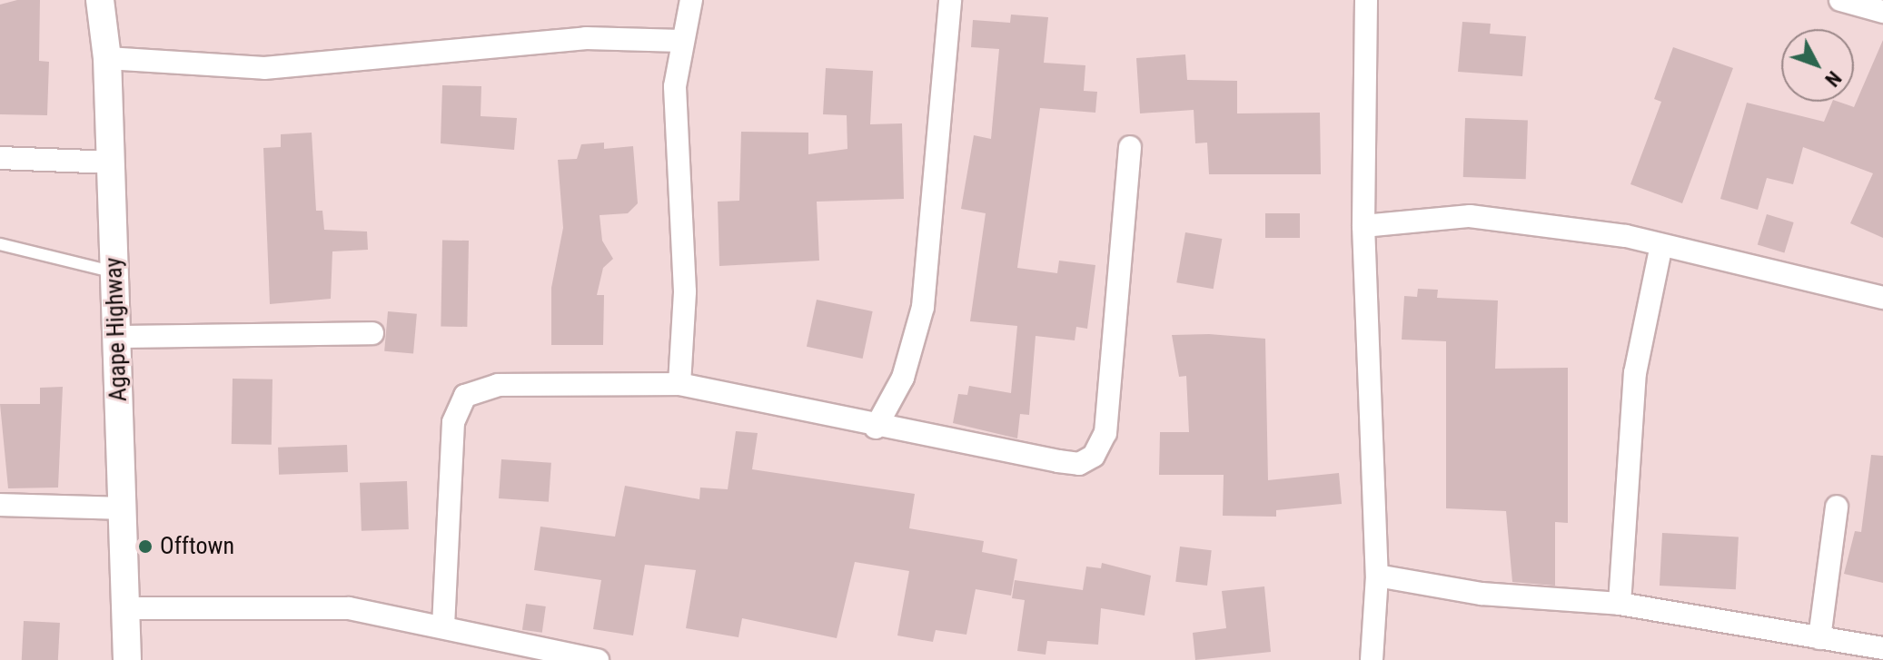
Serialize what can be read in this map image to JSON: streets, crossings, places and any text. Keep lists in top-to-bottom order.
{
  "streets": {
    "street": ["Agape Highway"]
  },
  "places": ["Offtown"],
  "north": "bottom right"
}
